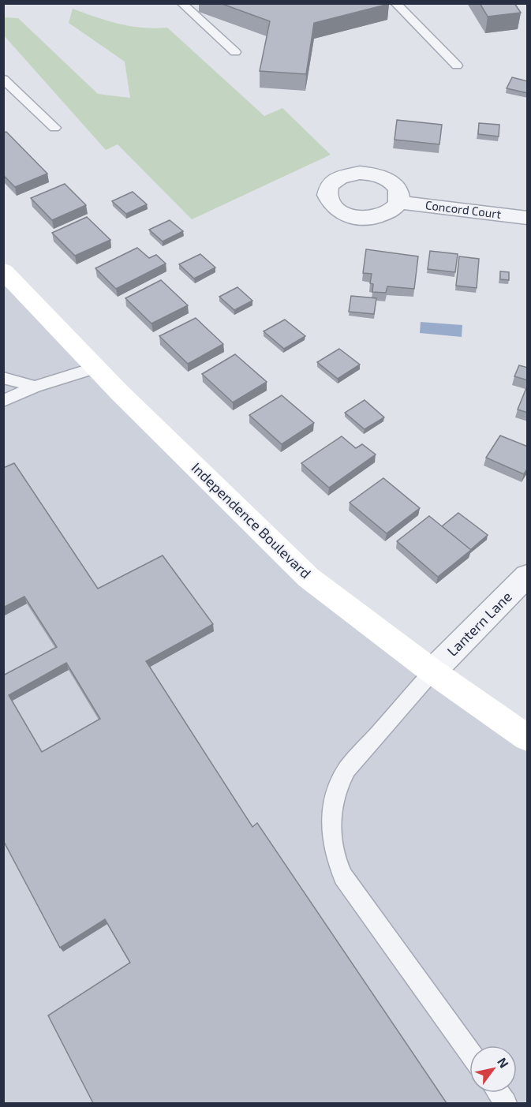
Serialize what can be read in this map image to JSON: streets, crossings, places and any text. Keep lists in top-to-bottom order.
{
  "streets": {
    "street": ["Concord Court", "Independence Boulevard", "Lantern Lane"]
  },
  "crossings": [
    ["Independence Boulevard", "Lantern Lane"]
  ],
  "north": "top right"
}
